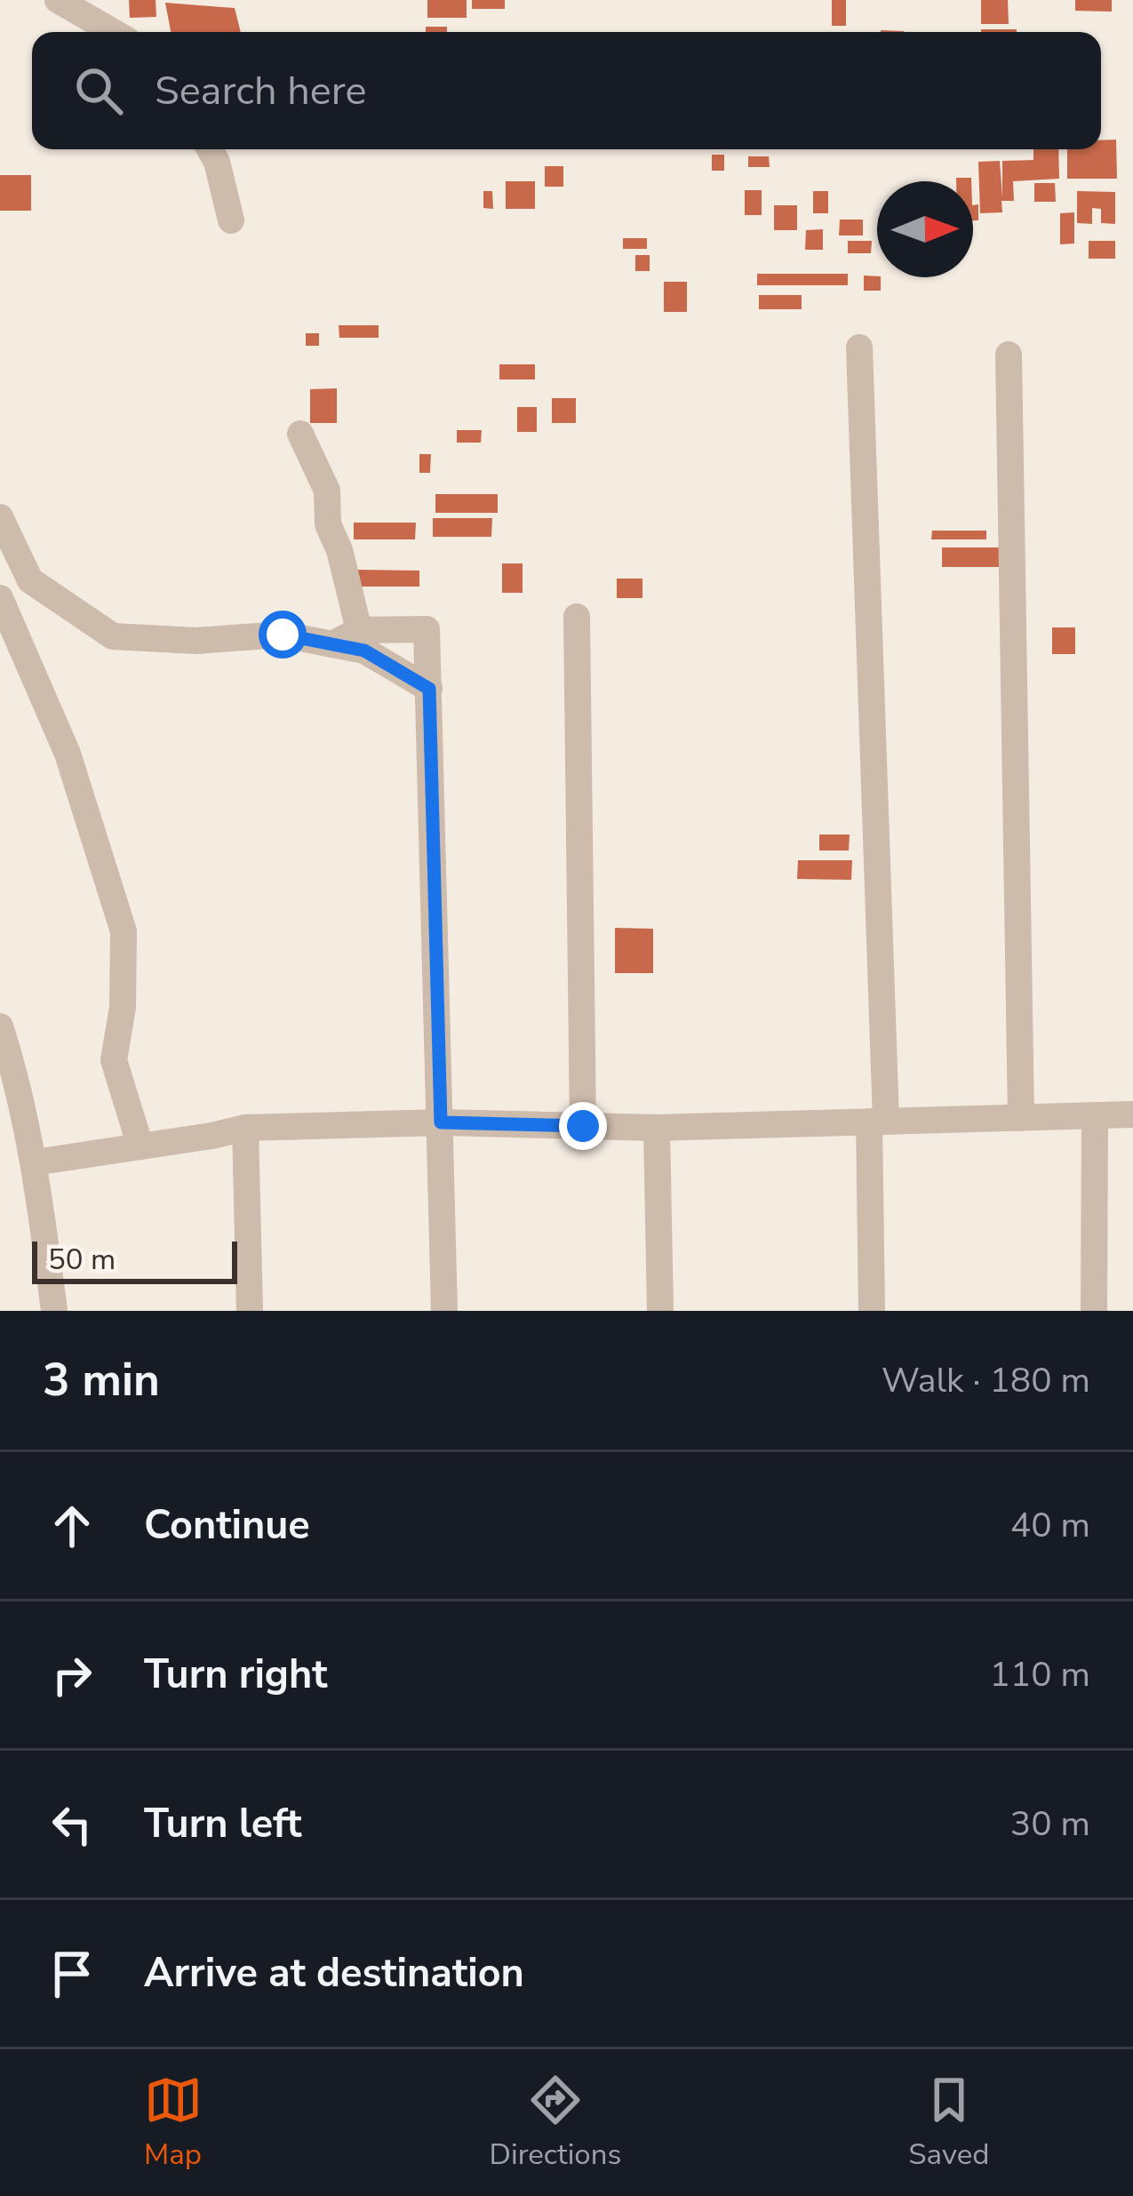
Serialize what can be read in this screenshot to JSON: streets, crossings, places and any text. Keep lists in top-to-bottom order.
{
  "scale_bar": "50 m",
  "north": "right",
  "page": {
    "search": "Search here",
    "scale": "50 m",
    "heading": ["3 min", "Walk · 180 m"],
    "list": [
      ["Continue", "40 m"],
      ["Turn right", "110 m"],
      ["Turn left", "30 m"],
      "Arrive at destination"
    ],
    "nav": ["Map", "Directions", "Saved"]
  }
}
